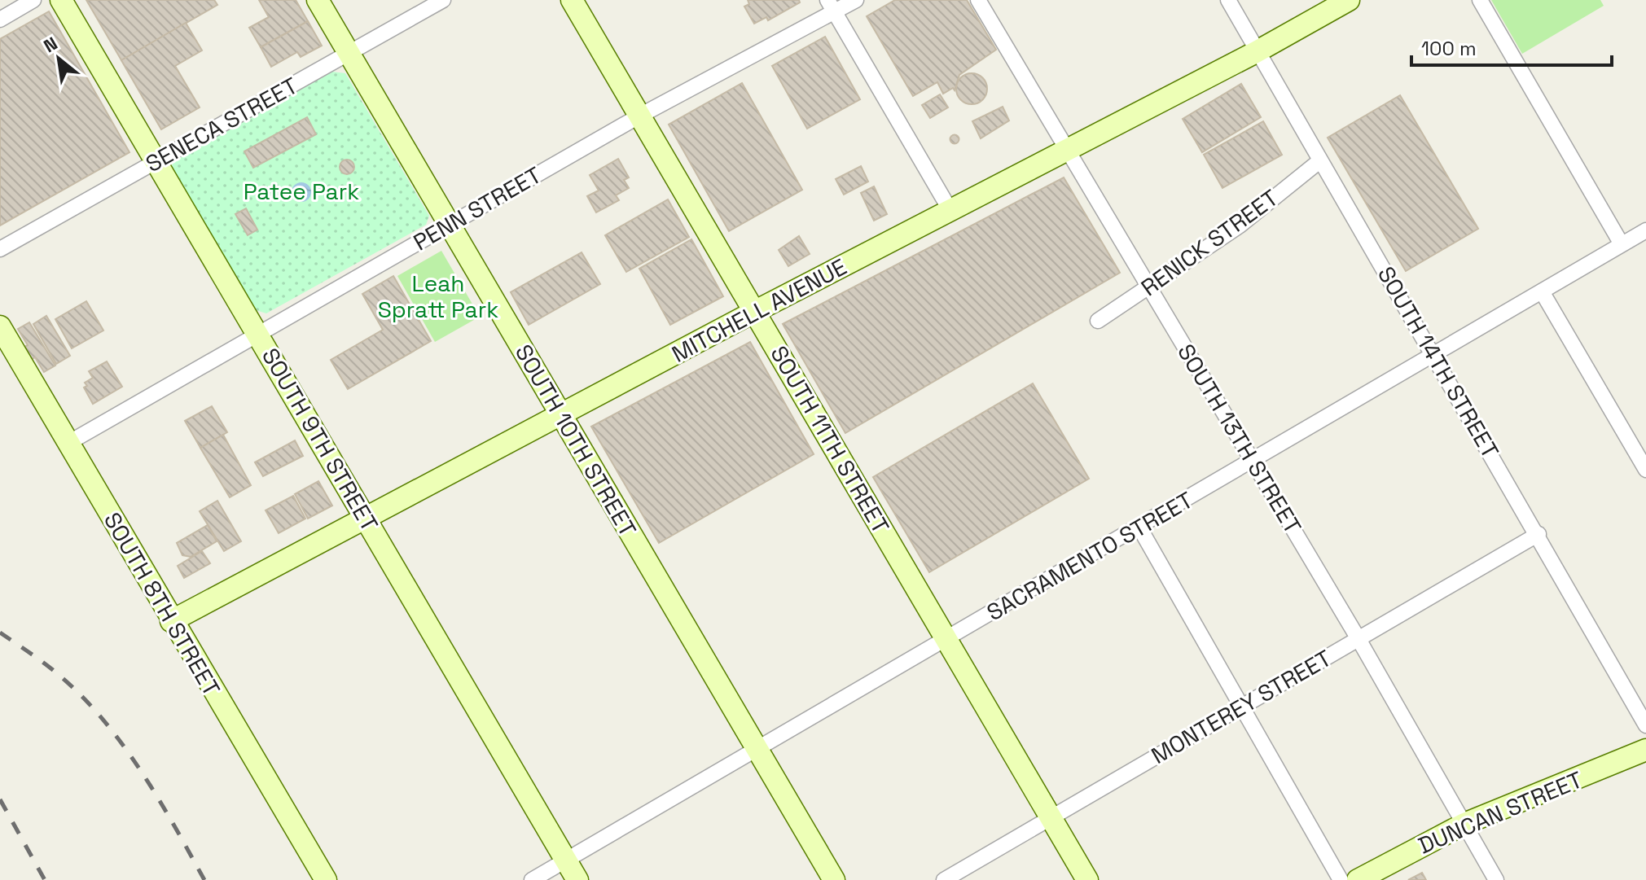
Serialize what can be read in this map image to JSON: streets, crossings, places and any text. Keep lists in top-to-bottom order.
{
  "streets": {
    "main road": [
      "MITCHELL AVENUE",
      "SOUTH 9TH STREET",
      "SOUTH 11TH STREET",
      "SOUTH 10TH STREET",
      "SOUTH 8TH STREET",
      "DUNCAN STREET"
    ],
    "street": [
      "SENECA STREET",
      "PENN STREET",
      "RENICK STREET",
      "SOUTH 14TH STREET",
      "SOUTH 13TH STREET",
      "SACRAMENTO STREET",
      "MONTEREY STREET"
    ]
  },
  "crossings": [
    ["SENECA STREET", "SOUTH 9TH STREET"],
    ["SENECA STREET", "SOUTH 10TH STREET"],
    ["PENN STREET", "SOUTH 9TH STREET"],
    ["PENN STREET", "SOUTH 11TH STREET"],
    ["PENN STREET", "SOUTH 10TH STREET"],
    ["PENN STREET", "SOUTH 8TH STREET"],
    ["RENICK STREET", "SOUTH 14TH STREET"],
    ["RENICK STREET", "SOUTH 13TH STREET"],
    ["MITCHELL AVENUE", "SOUTH 14TH STREET"],
    ["MITCHELL AVENUE", "SOUTH 13TH STREET"],
    ["MITCHELL AVENUE", "SOUTH 9TH STREET"],
    ["MITCHELL AVENUE", "SOUTH 11TH STREET"],
    ["MITCHELL AVENUE", "SOUTH 10TH STREET"],
    ["MITCHELL AVENUE", "SOUTH 8TH STREET"],
    ["SOUTH 14TH STREET", "SACRAMENTO STREET"],
    ["SOUTH 14TH STREET", "MONTEREY STREET"],
    ["SOUTH 13TH STREET", "SACRAMENTO STREET"],
    ["SOUTH 13TH STREET", "MONTEREY STREET"],
    ["SOUTH 13TH STREET", "DUNCAN STREET"],
    ["SOUTH 9TH STREET", "SACRAMENTO STREET"],
    ["SOUTH 11TH STREET", "SACRAMENTO STREET"],
    ["SOUTH 11TH STREET", "MONTEREY STREET"],
    ["SOUTH 10TH STREET", "SACRAMENTO STREET"]
  ],
  "parks": ["Patee Park", "Leah Spratt Park"],
  "scale_bar": "100 m",
  "north": "top left"
}
